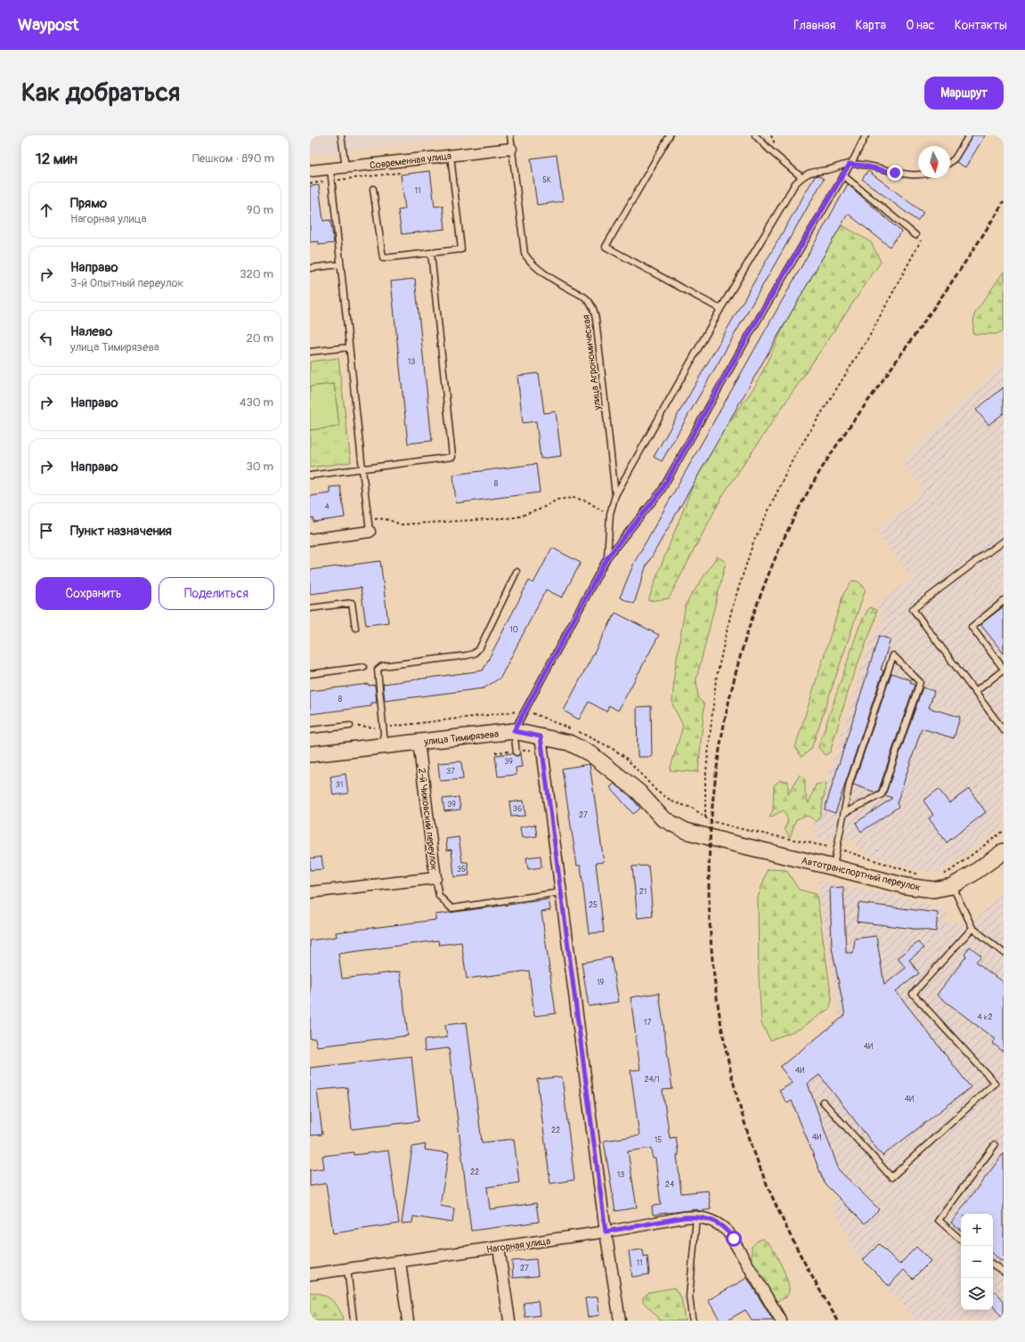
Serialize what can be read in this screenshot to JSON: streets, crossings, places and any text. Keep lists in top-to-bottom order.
{
  "streets": {
    "main road": ["улица Тимирязева", "Автотранспортный переулок"],
    "street": ["Современная улица", "2-й Чижовский переулок", "Нагорная улица"],
    "lane": ["улица Агрономическая"]
  },
  "crossings": [
    ["Современная улица", "улица Агрономическая"],
    ["улица Тимирязева", "2-й Чижовский переулок"],
    ["улица Тимирязева", "Автотранспортный переулок"]
  ],
  "house_numbers": [
    "5К",
    "11",
    "13",
    "8",
    "4",
    "10",
    "8",
    "39",
    "37",
    "31",
    "39",
    "36",
    "27",
    "35",
    "21",
    "25",
    "19",
    "4 к2",
    "17",
    "4И",
    "4И",
    "24/1",
    "4И",
    "22",
    "4И",
    "15",
    "22",
    "13",
    "24",
    "11",
    "27"
  ],
  "north": "bottom",
  "page": {
    "header": "Waypost",
    "nav": [
      "Главная",
      "Карта",
      "О нас",
      "Контакты"
    ],
    "buttons": [
      "Маршрут",
      ["Сохранить", "Поделиться"]
    ],
    "title": "Как добраться",
    "heading": ["12 мин", "Пешком · 890 m"],
    "list": [
      ["Прямо", "Нагорная улица", "90 m"],
      ["Направо", "3-й Опытный переулок", "320 m"],
      ["Налево", "улица Тимирязева", "20 m"],
      ["Направо", "430 m"],
      ["Направо", "30 m"],
      "Пункт назначения"
    ],
    "map_buttons": ["+", "−"]
  }
}
